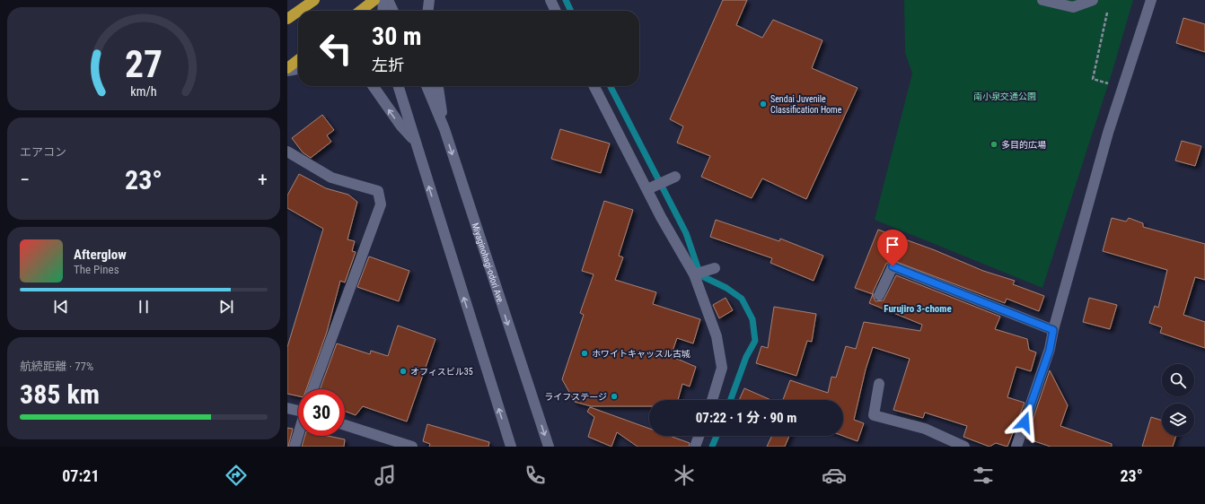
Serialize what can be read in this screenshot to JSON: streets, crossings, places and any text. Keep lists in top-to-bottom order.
{
  "streets": {
    "street": ["Miyaginohagi-odori Ave."]
  },
  "districts": ["Furujiro 3-chome"],
  "parks": ["南小泉交通公園"],
  "places": [
    "Sendai Juvenile Classification Home",
    "多目的広場",
    "ホワイトキャッスル古城",
    "オフィスビル35",
    "ライフステージ"
  ],
  "page": {
    "turn": ["30 m", "左折"],
    "tile": [
      "エアコン",
      ["航続距離 · 77%", "385 km"]
    ],
    "heat": ["−", "23°", "+"],
    "song": ["Afterglow", "The Pines"],
    "limit": "30",
    "trip": "07:22 · 1 分 · 90 m",
    "tabs": ["07:21", "23°"],
    "gauge": ["27", "km/h"]
  }
}
